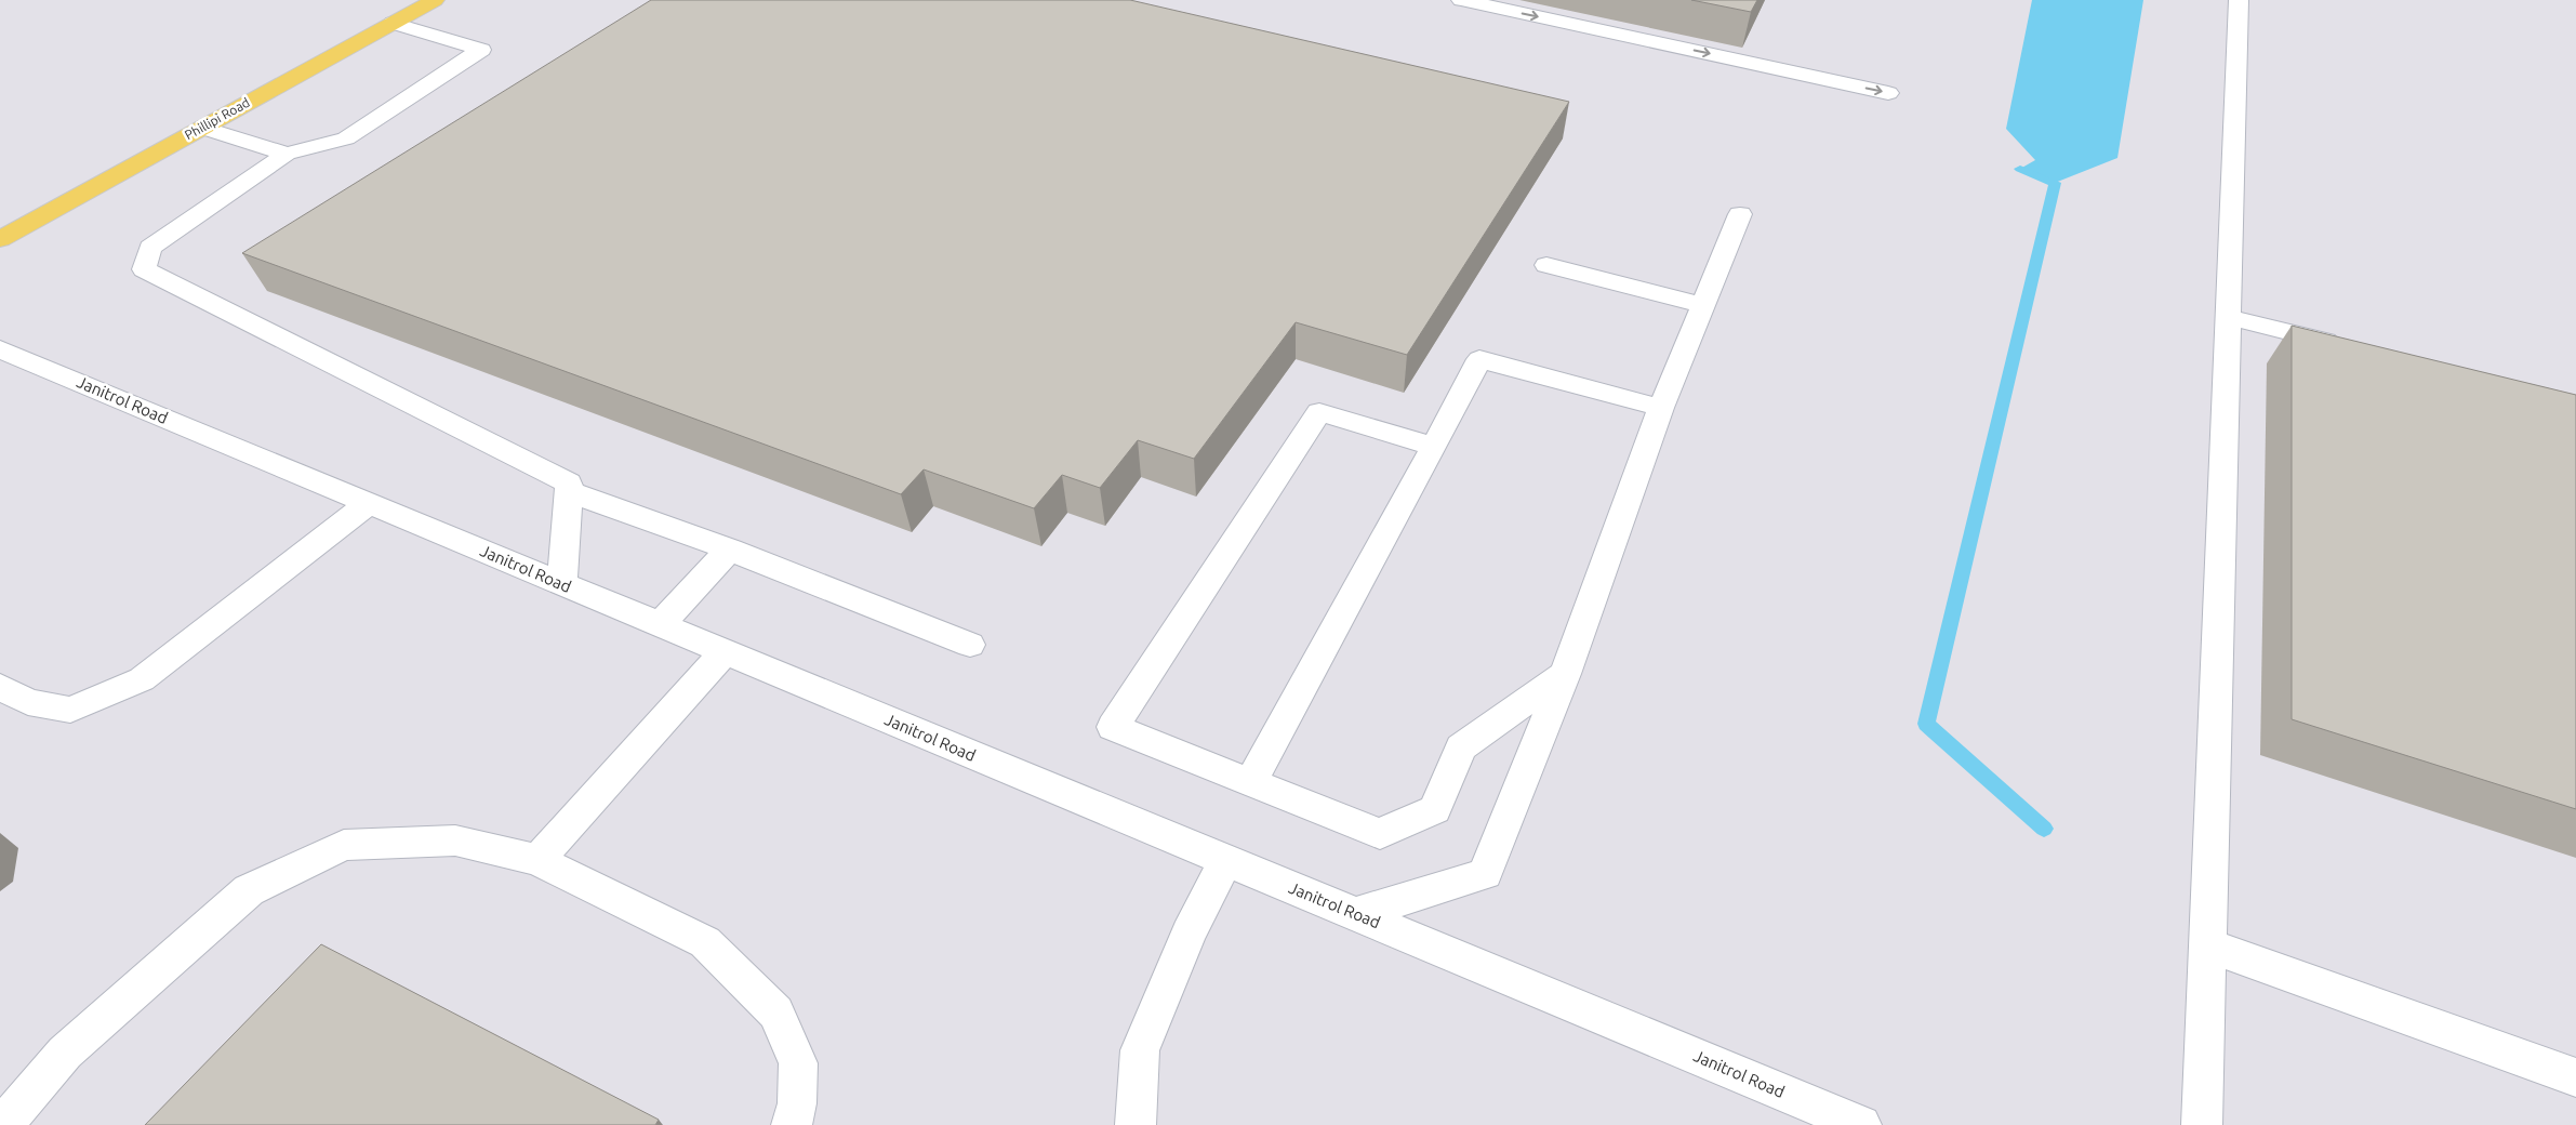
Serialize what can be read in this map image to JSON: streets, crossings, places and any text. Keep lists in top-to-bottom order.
{
  "streets": {
    "main road": ["Phillipi Road"],
    "street": ["Janitrol Road"]
  }
}
